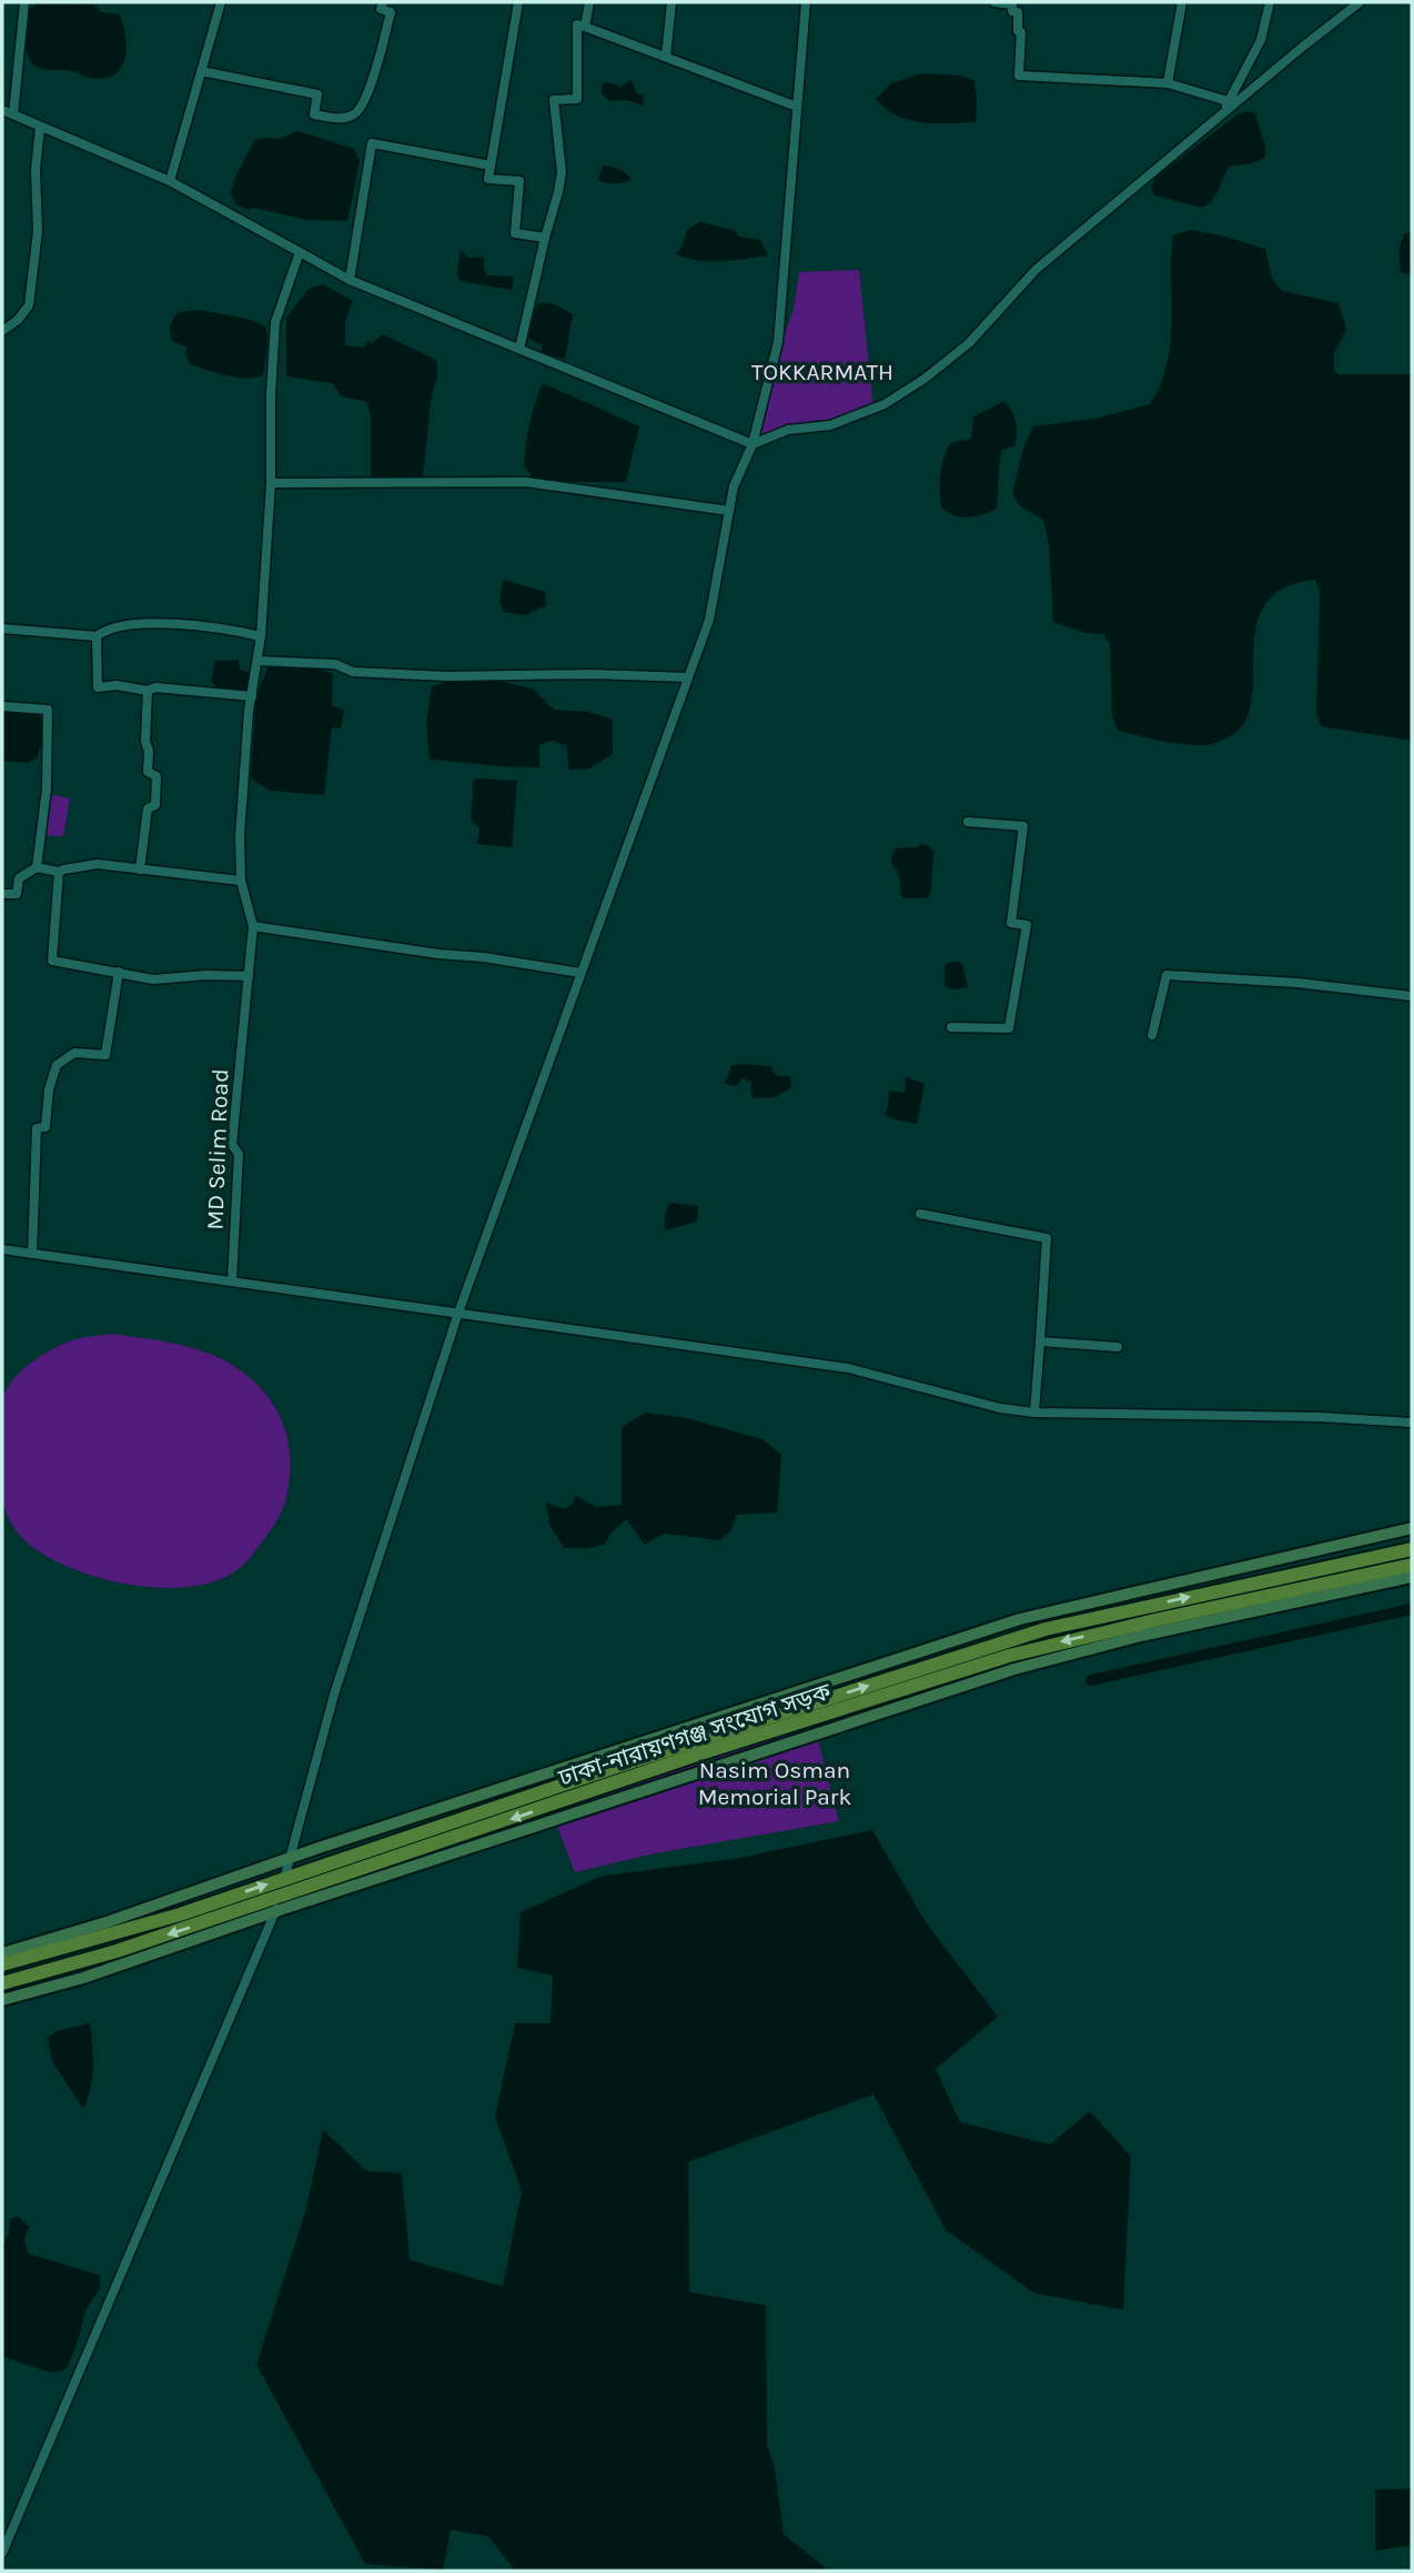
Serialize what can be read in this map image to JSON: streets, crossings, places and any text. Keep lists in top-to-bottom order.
{
  "streets": {
    "main road": ["ঢাকা-নারায়ণগঞ্জ সংযোগ সড়ক"],
    "street": ["MD Selim Road"]
  },
  "parks": ["TOKKARMATH", "Nasim Osman Memorial Park"]
}
